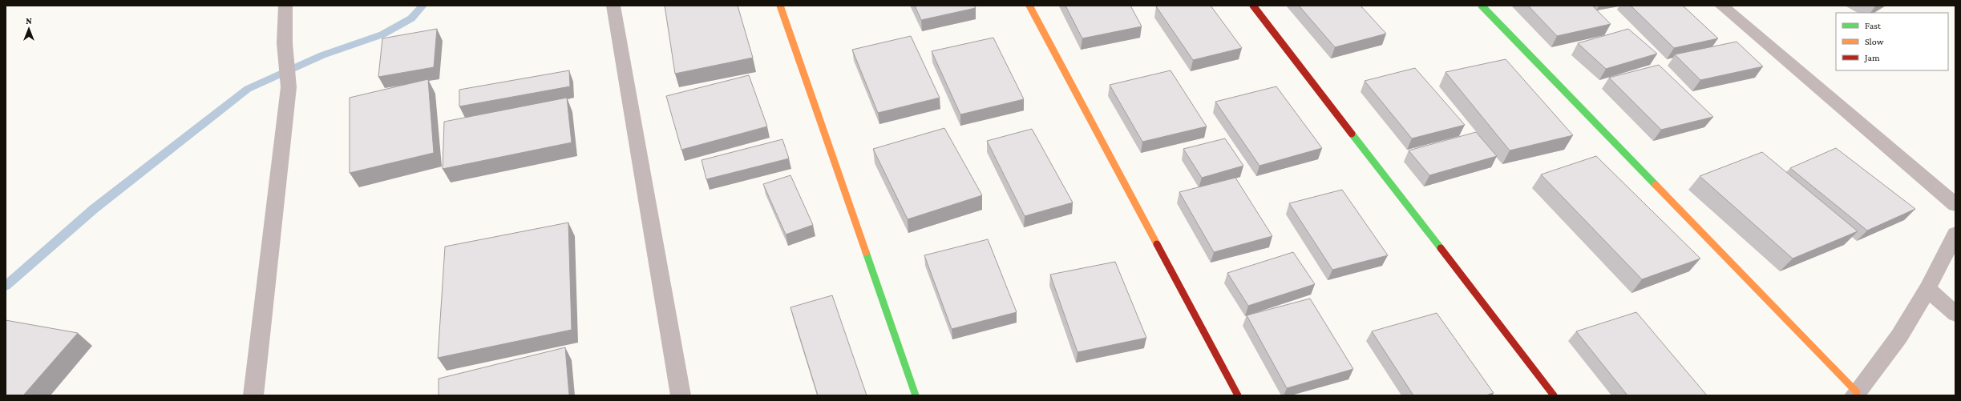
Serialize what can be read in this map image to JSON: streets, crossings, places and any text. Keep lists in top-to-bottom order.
{
  "legend": ["Fast", "Slow", "Jam"],
  "north": "top"
}
